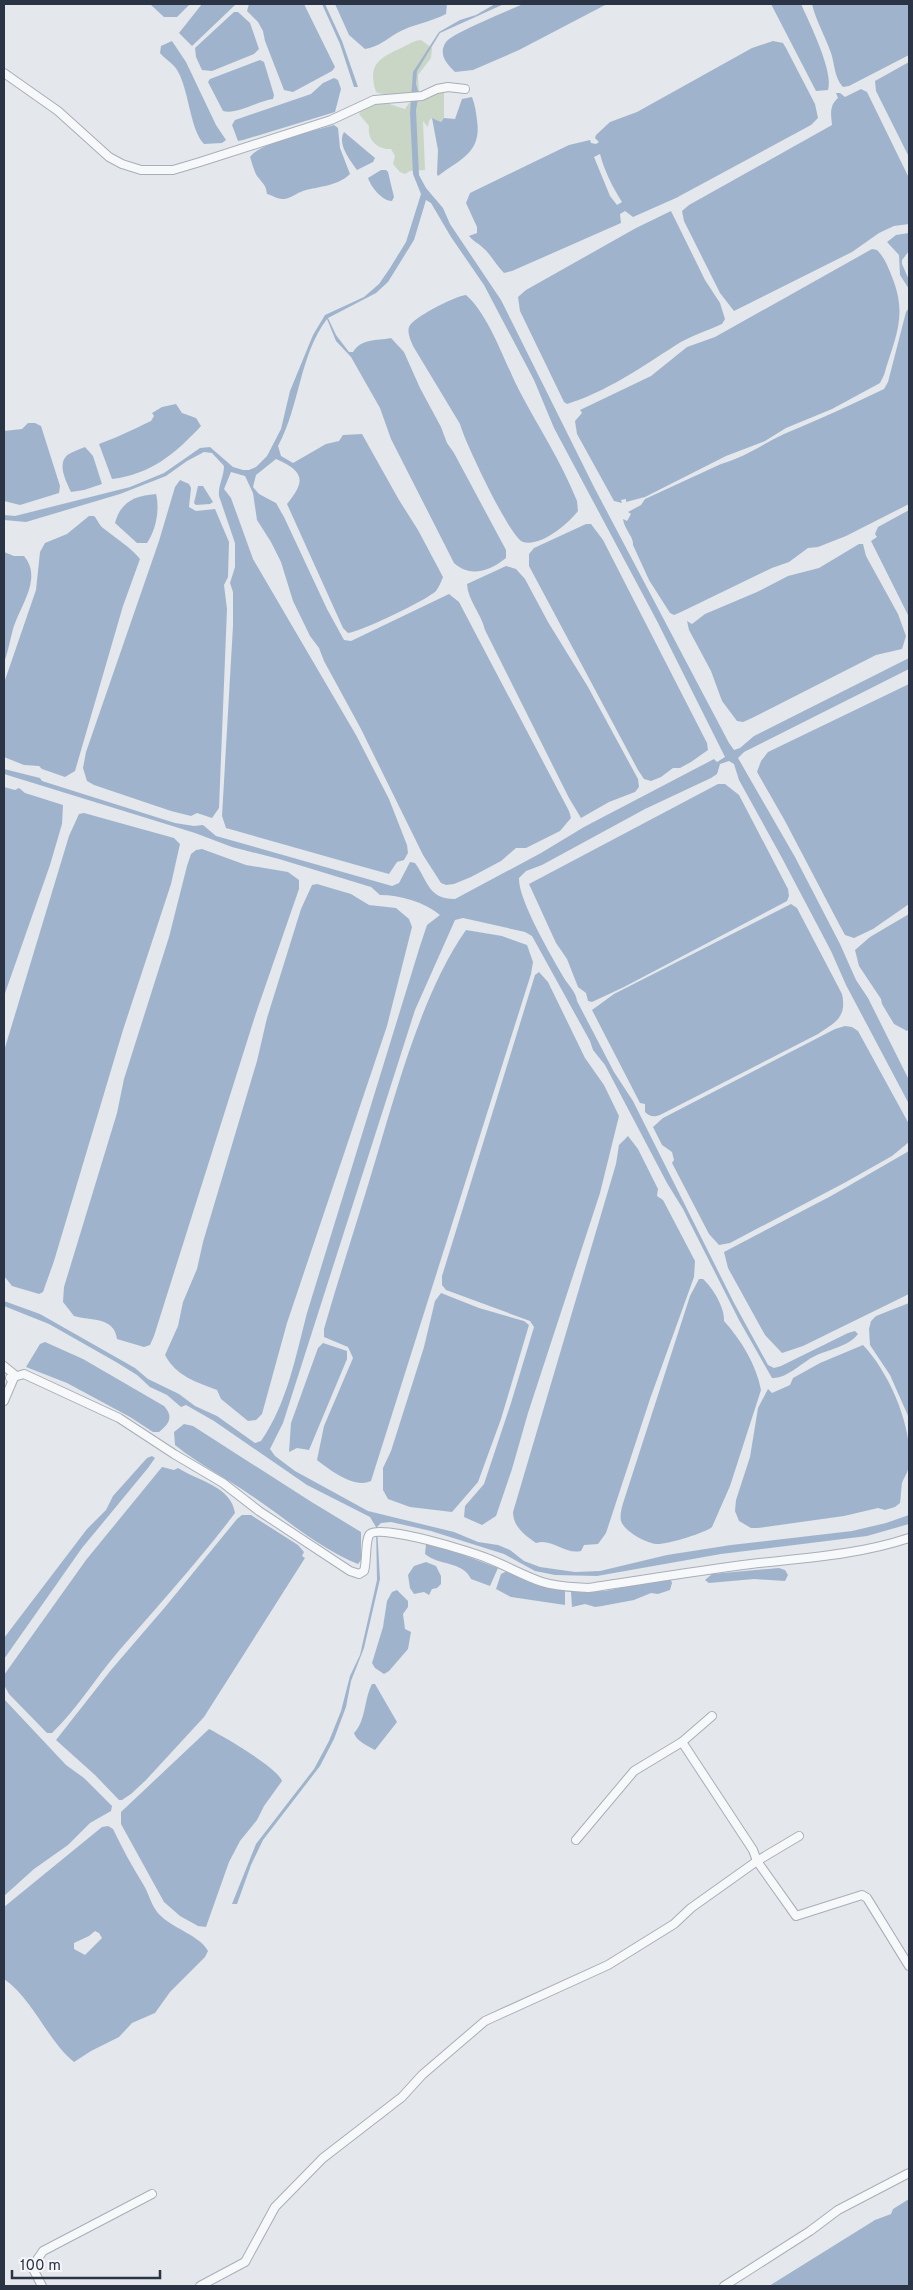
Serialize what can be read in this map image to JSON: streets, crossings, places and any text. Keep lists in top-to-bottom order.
{
  "scale_bar": "100 m"
}
